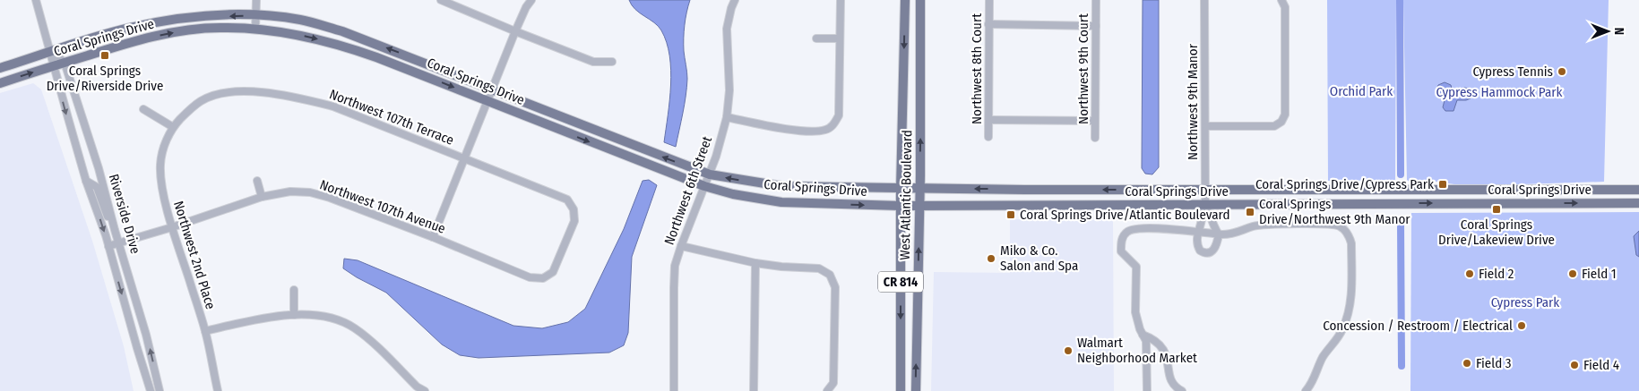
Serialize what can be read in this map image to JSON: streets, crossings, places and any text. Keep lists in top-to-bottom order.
{
  "streets": {
    "main road": ["Coral Springs Drive", "West Atlantic Boulevard", "CR 814"],
    "street": [
      "Northwest 8th Court",
      "Northwest 9th Court",
      "Northwest 9th Manor",
      "Northwest 107th Terrace",
      "Northwest 6th Street",
      "Northwest 107th Avenue",
      "Riverside Drive",
      "Northwest 2nd Place"
    ]
  },
  "crossings": [
    ["Coral Springs Drive", "Northwest 9th Manor"],
    ["Coral Springs Drive", "Northwest 6th Street"],
    ["Coral Springs Drive", "West Atlantic Boulevard"],
    ["Coral Springs Drive", "Riverside Drive"],
    ["Northwest 107th Terrace", "Northwest 107th Avenue"],
    ["Northwest 107th Terrace", "Northwest 2nd Place"],
    ["Northwest 107th Avenue", "Riverside Drive"],
    ["Northwest 107th Avenue", "Northwest 2nd Place"]
  ],
  "parks": ["Orchid Park", "Cypress Hammock Park", "Cypress Park"],
  "places": {
    "transit": [
      "Coral Springs Drive/Riverside Drive",
      "Coral Springs Drive/Cypress Park",
      "Coral Springs Drive/Lakeview Drive",
      "Coral Springs Drive/Northwest 9th Manor",
      "Coral Springs Drive/Atlantic Boulevard"
    ],
    "other": [
      "Cypress Tennis",
      "Miko & Co. Salon and Spa",
      "Field 2",
      "Field 1",
      "Concession / Restroom / Electrical",
      "Walmart Neighborhood Market",
      "Field 3",
      "Field 4"
    ]
  },
  "north": "right"
}
